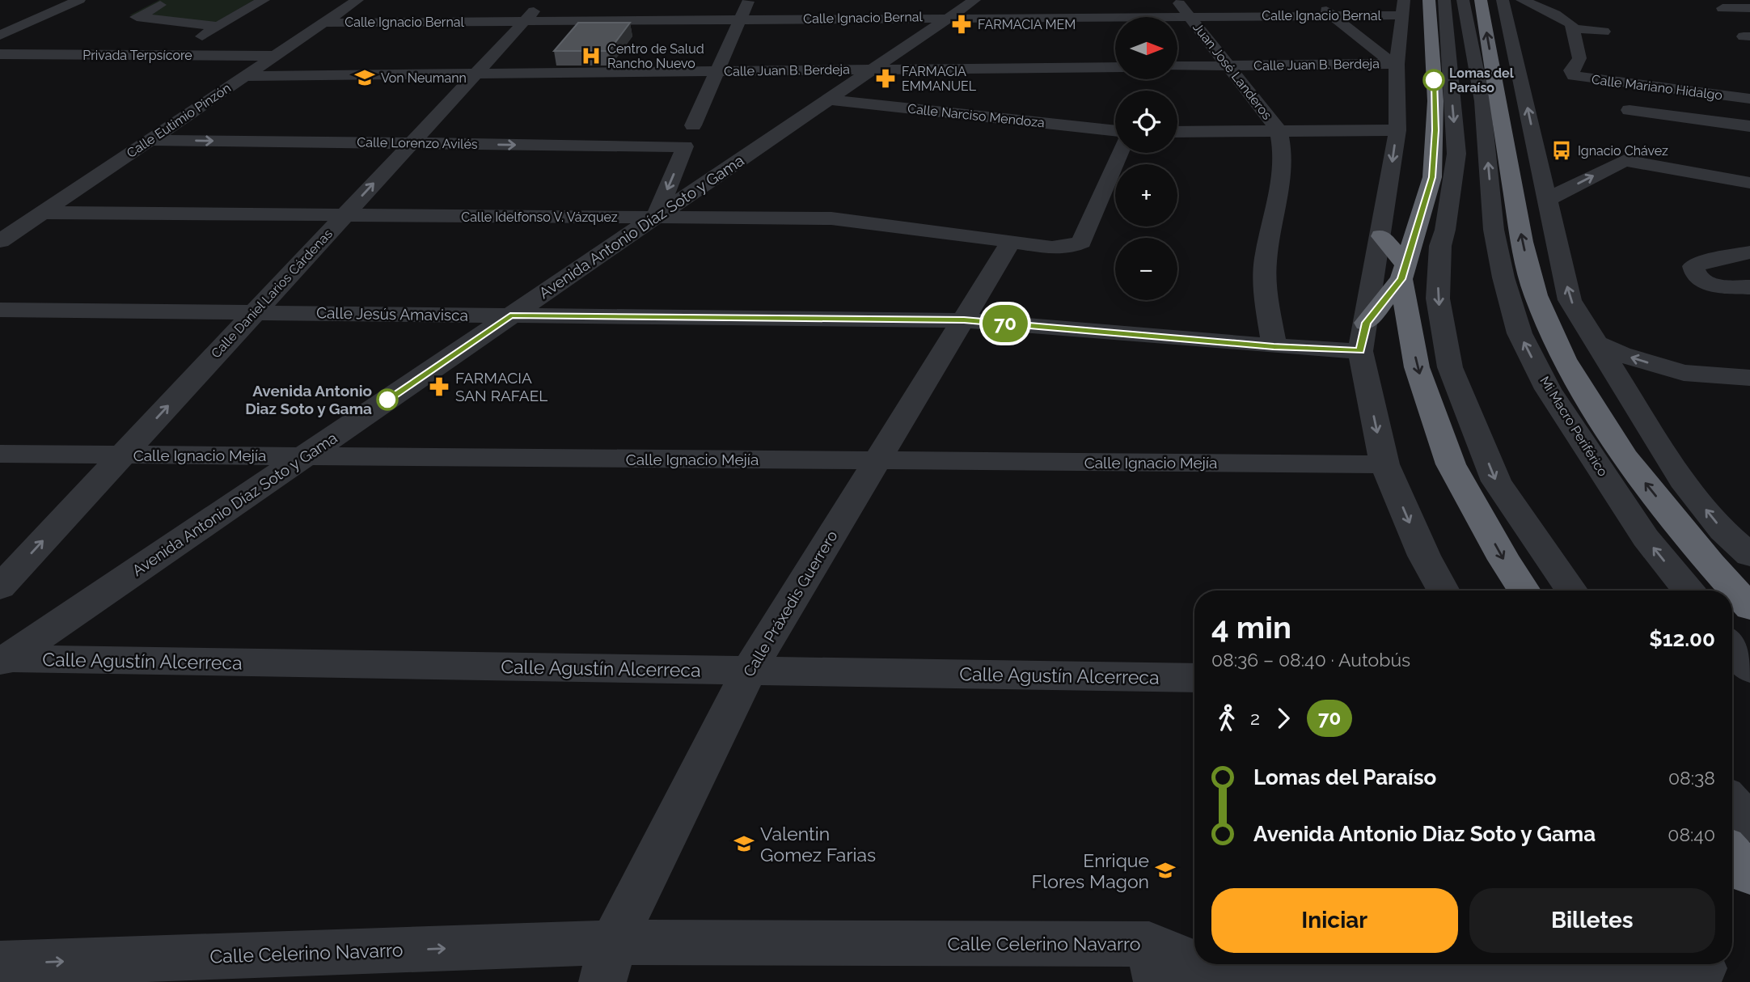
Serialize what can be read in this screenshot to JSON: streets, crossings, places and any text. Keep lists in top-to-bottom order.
{
  "streets": {
    "street": [
      "Calle Ignacio Bernal",
      "Privada Terpsícore",
      "Calle Juan B. Berdeja",
      "Juan José Landeros",
      "Calle Mariano Hidalgo",
      "Calle Narciso Mendoza",
      "Calle Eutimio Pinzón",
      "Calle Lorenzo Avilés",
      "Calle Idelfonso V. Vázquez",
      "Avenida Antonio Díaz Soto y Gama",
      "Calle Daniel Larios Cárdenas",
      "Calle Jesús Amavisca",
      "Mi Macro Periférico",
      "Calle Ignacio Mejía",
      "Calle Práxedis Guerrero",
      "Calle Agustín Alcerreca",
      "Calle Celerino Navarro"
    ]
  },
  "crossings": [
    ["Calle Ignacio Bernal", "Juan José Landeros"],
    ["Calle Ignacio Bernal", "Calle Eutimio Pinzón"],
    ["Calle Ignacio Bernal", "Avenida Antonio Díaz Soto y Gama"],
    ["Calle Ignacio Bernal", "Calle Daniel Larios Cárdenas"],
    ["Privada Terpsícore", "Calle Eutimio Pinzón"],
    ["Calle Juan B. Berdeja", "Juan José Landeros"],
    ["Calle Juan B. Berdeja", "Calle Eutimio Pinzón"],
    ["Calle Juan B. Berdeja", "Avenida Antonio Díaz Soto y Gama"],
    ["Calle Juan B. Berdeja", "Calle Daniel Larios Cárdenas"],
    ["Juan José Landeros", "Calle Jesús Amavisca"],
    ["Calle Narciso Mendoza", "Avenida Antonio Díaz Soto y Gama"],
    ["Calle Eutimio Pinzón", "Calle Lorenzo Avilés"],
    ["Calle Eutimio Pinzón", "Calle Idelfonso V. Vázquez"],
    ["Calle Lorenzo Avilés", "Calle Idelfonso V. Vázquez"],
    ["Calle Lorenzo Avilés", "Avenida Antonio Díaz Soto y Gama"],
    ["Calle Lorenzo Avilés", "Calle Daniel Larios Cárdenas"],
    ["Calle Idelfonso V. Vázquez", "Avenida Antonio Díaz Soto y Gama"],
    ["Calle Idelfonso V. Vázquez", "Calle Daniel Larios Cárdenas"],
    ["Calle Idelfonso V. Vázquez", "Calle Práxedis Guerrero"],
    ["Avenida Antonio Díaz Soto y Gama", "Calle Jesús Amavisca"],
    ["Avenida Antonio Díaz Soto y Gama", "Calle Ignacio Mejía"],
    ["Avenida Antonio Díaz Soto y Gama", "Calle Agustín Alcerreca"],
    ["Calle Daniel Larios Cárdenas", "Calle Jesús Amavisca"],
    ["Calle Daniel Larios Cárdenas", "Calle Ignacio Mejía"],
    ["Calle Jesús Amavisca", "Calle Práxedis Guerrero"],
    ["Calle Ignacio Mejía", "Calle Práxedis Guerrero"],
    ["Calle Práxedis Guerrero", "Calle Agustín Alcerreca"],
    ["Calle Práxedis Guerrero", "Calle Celerino Navarro"]
  ],
  "one_way": ["Calle Lorenzo Avilés", "Calle Daniel Larios Cárdenas", "Calle Celerino Navarro"],
  "places": {
    "pharmacy": ["FARMACIA MEM", "FARMACIA EMMANUEL", "FARMACIA SAN RAFAEL"],
    "hospital": ["Centro de Salud Rancho Nuevo"],
    "school or university": ["Von Neumann", "Valentin Gomez Farias", "Enrique Flores Magon"],
    "other": ["Lomas del Paraíso", "Avenida Antonio Diaz Soto y Gama"],
    "bus stop": ["Ignacio Chávez"]
  },
  "lines": ["bus line 70"],
  "north": "right",
  "page": {
    "on_map": "70",
    "map_buttons": ["+", "−"],
    "heading": ["4 min", "08:36 – 08:40 · Autobús", "$12.00"],
    "legs": ["2", "70"],
    "list": [
      {
        "name": "Lomas del Paraíso",
        "value": "08:38"
      },
      {
        "name": "Avenida Antonio Diaz Soto y Gama",
        "value": "08:40"
      }
    ],
    "buttons": ["Iniciar", "Billetes"]
  }
}
